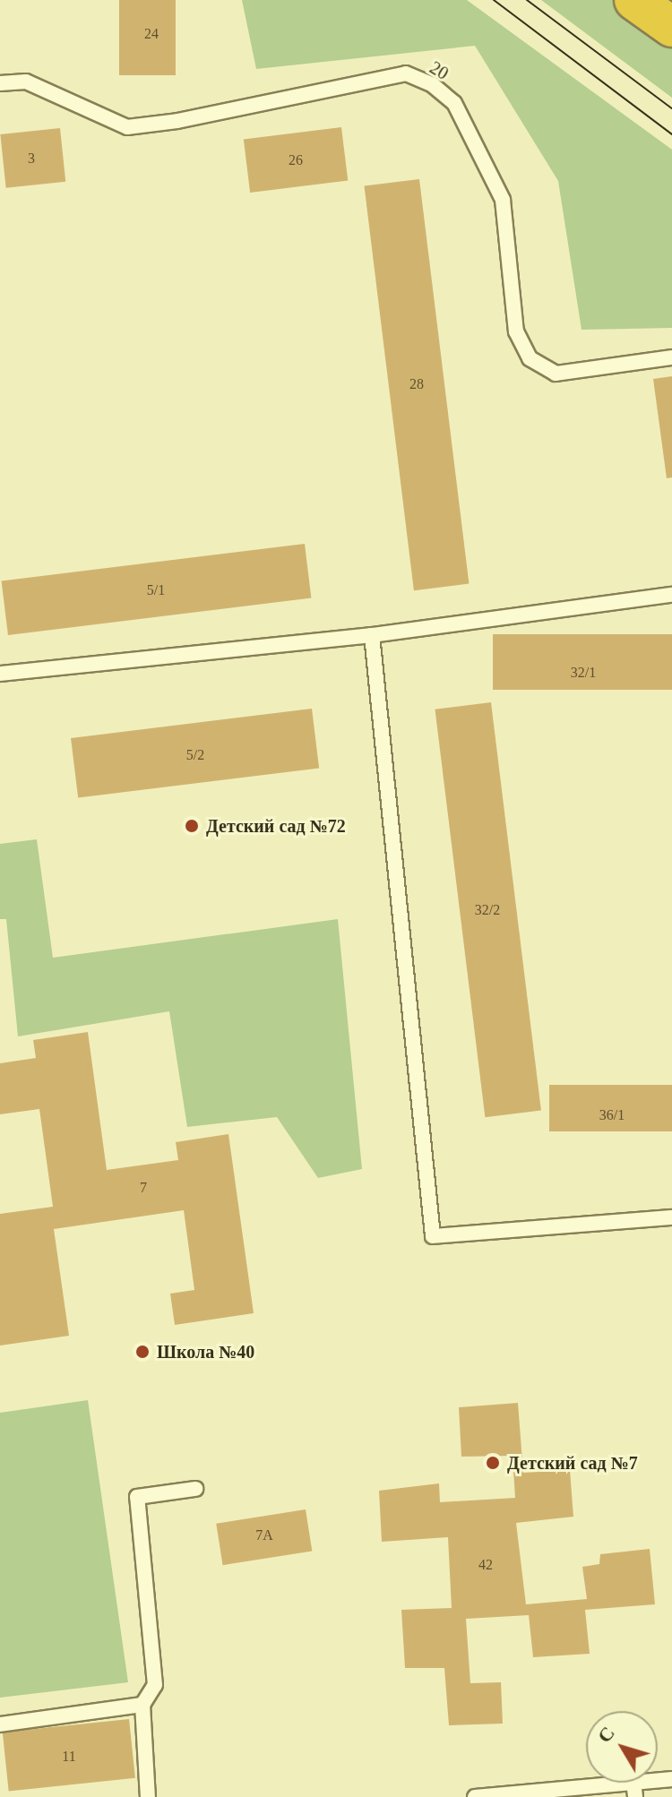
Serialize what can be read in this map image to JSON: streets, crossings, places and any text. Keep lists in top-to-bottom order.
{
  "streets": {
    "lane": ["20"]
  },
  "places": ["Детский сад №72", "Школа №40", "Детский сад №7"],
  "house_numbers": [
    "24",
    "3",
    "26",
    "28",
    "5/1",
    "32/1",
    "5/2",
    "32/2",
    "36/1",
    "7",
    "7А",
    "42",
    "11"
  ],
  "north": "top left"
}
